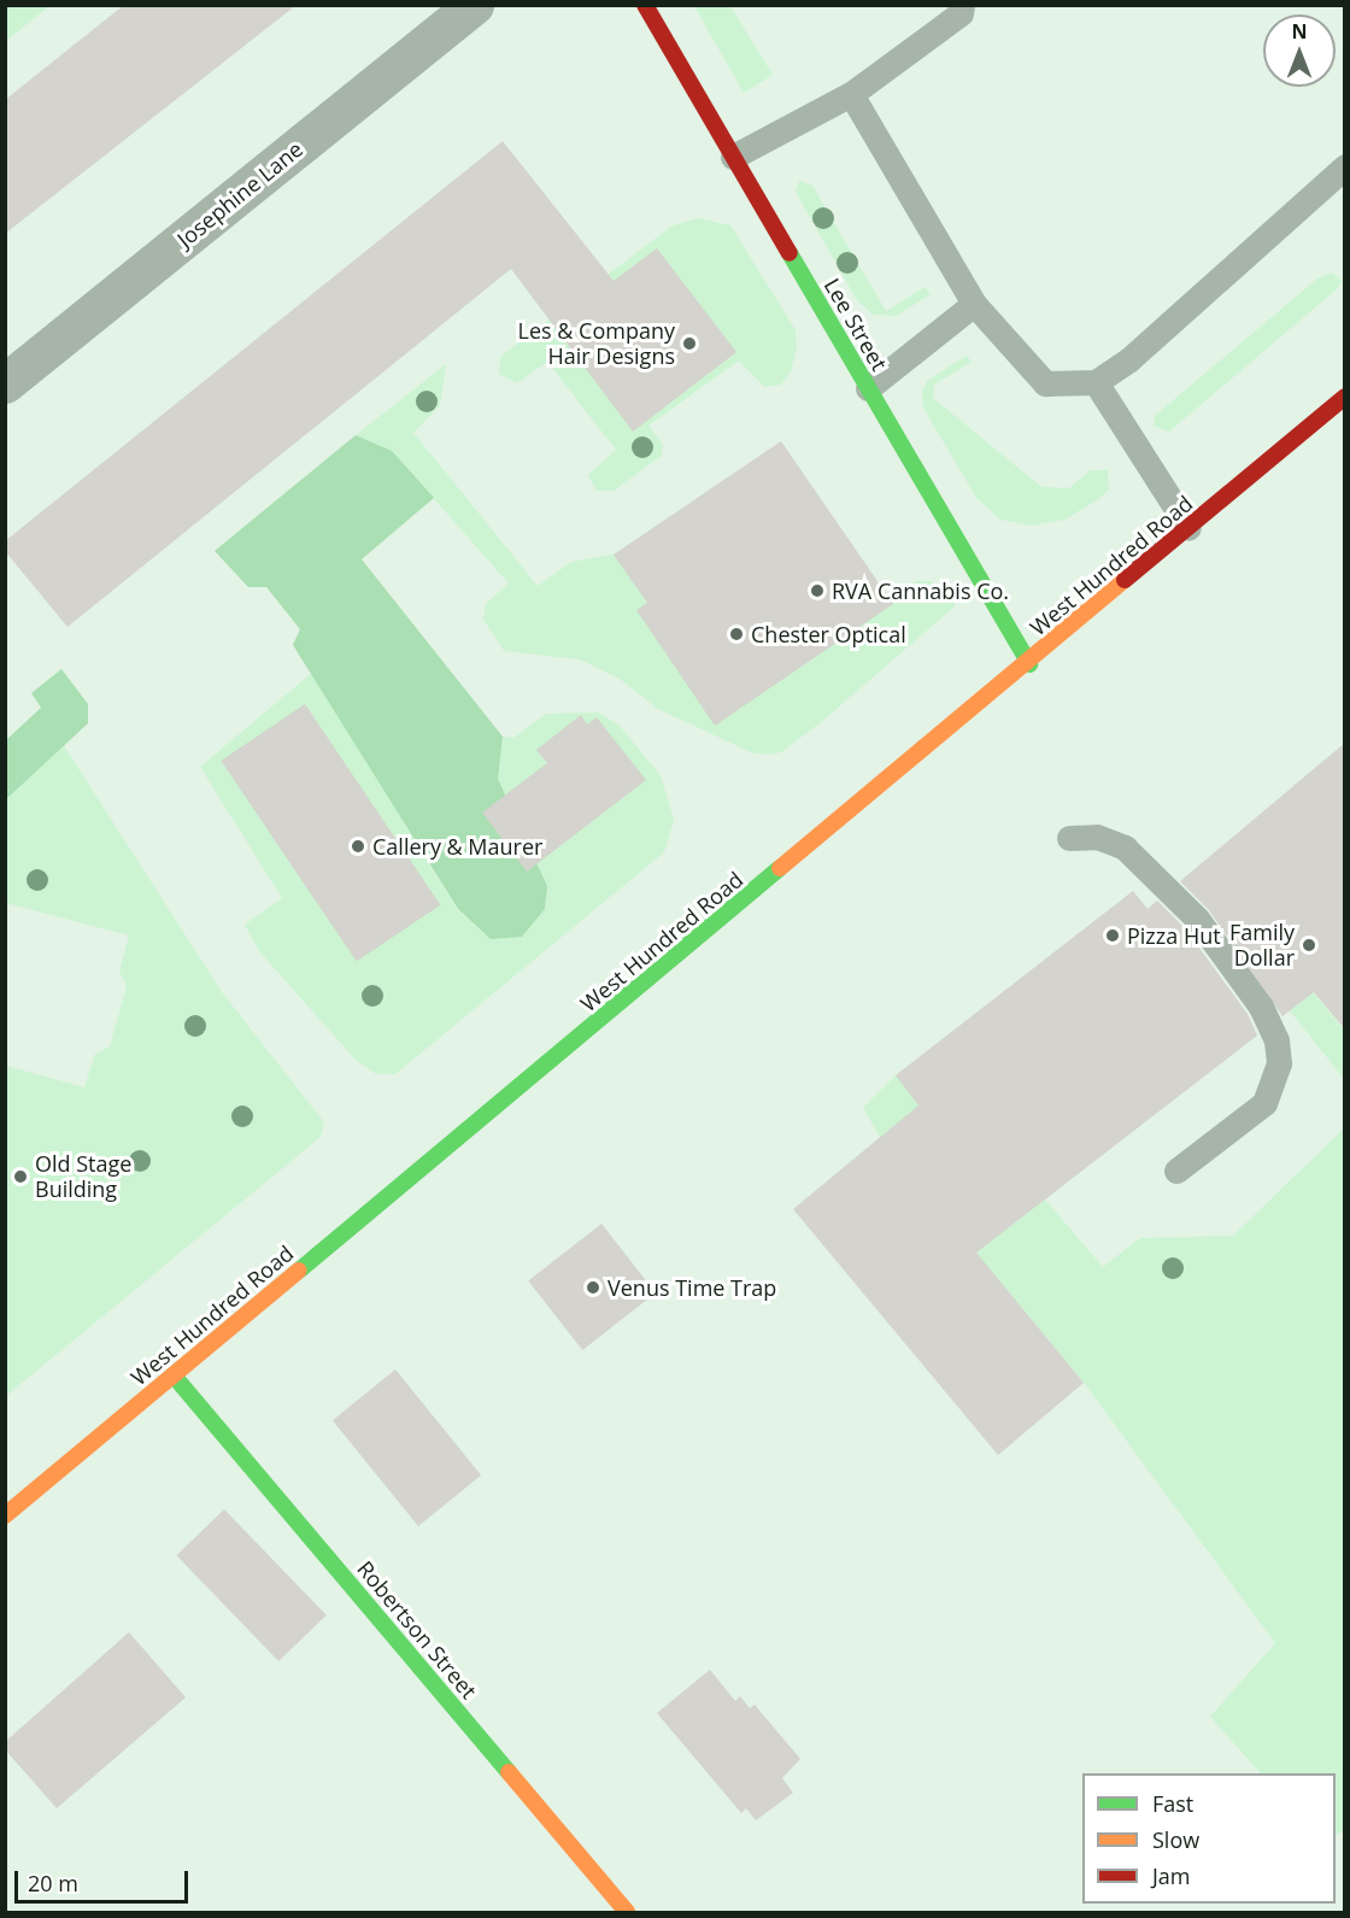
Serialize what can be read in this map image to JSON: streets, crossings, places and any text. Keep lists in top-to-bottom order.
{
  "streets": {
    "main road": ["Lee Street", "West Hundred Road", "Robertson Street"],
    "street": ["Josephine Lane"]
  },
  "crossings": [
    ["Lee Street", "West Hundred Road"],
    ["West Hundred Road", "Robertson Street"]
  ],
  "places": [
    "Les & Company Hair Designs",
    "RVA Cannabis Co.",
    "Chester Optical",
    "Callery & Maurer",
    "Pizza Hut",
    "Family Dollar",
    "Old Stage Building",
    "Venus Time Trap"
  ],
  "legend": ["Fast", "Slow", "Jam"],
  "scale_bar": "20 m",
  "north": "top"
}
